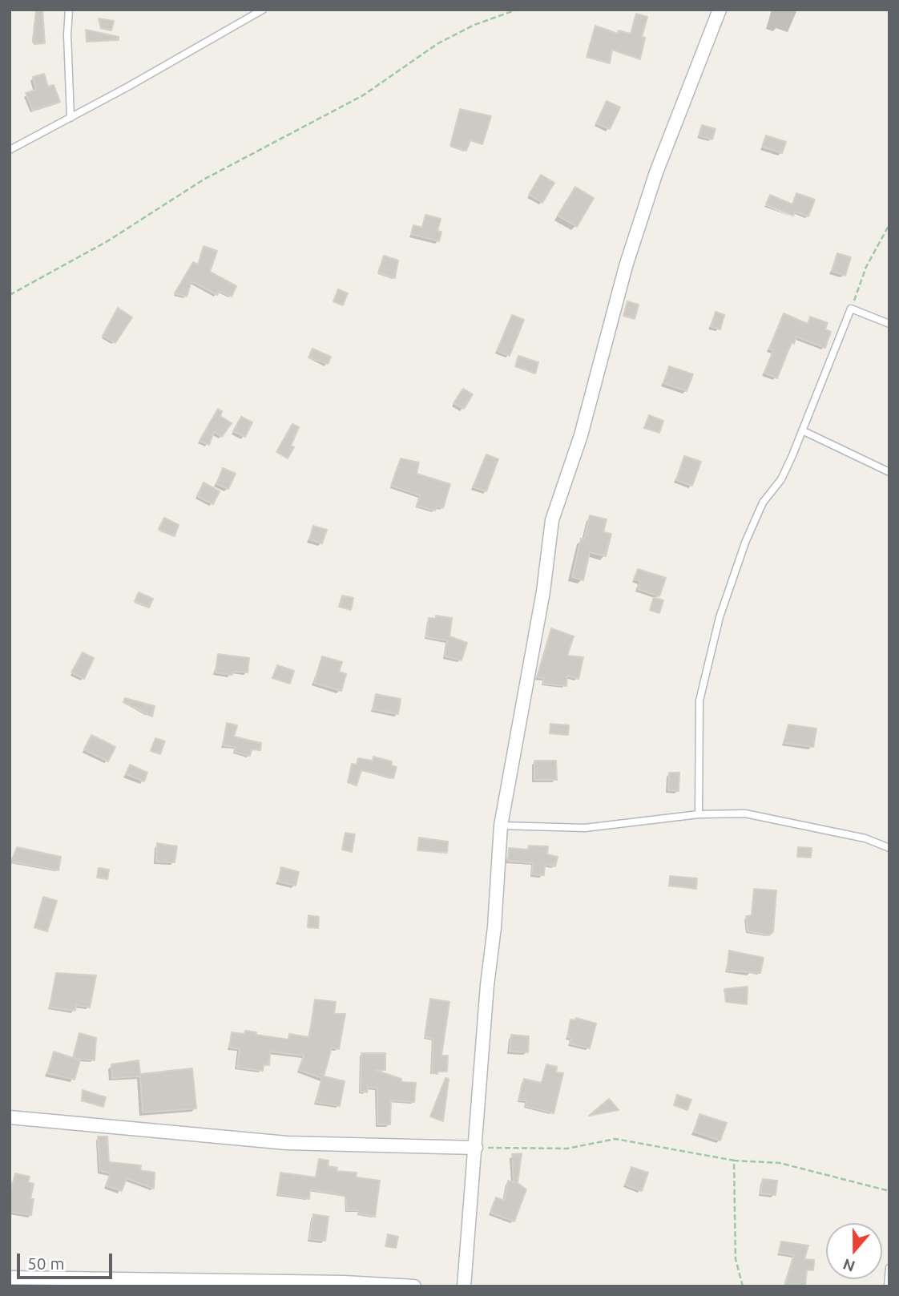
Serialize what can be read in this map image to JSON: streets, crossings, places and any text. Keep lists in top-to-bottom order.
{
  "scale_bar": "50 m",
  "north": "bottom"
}
